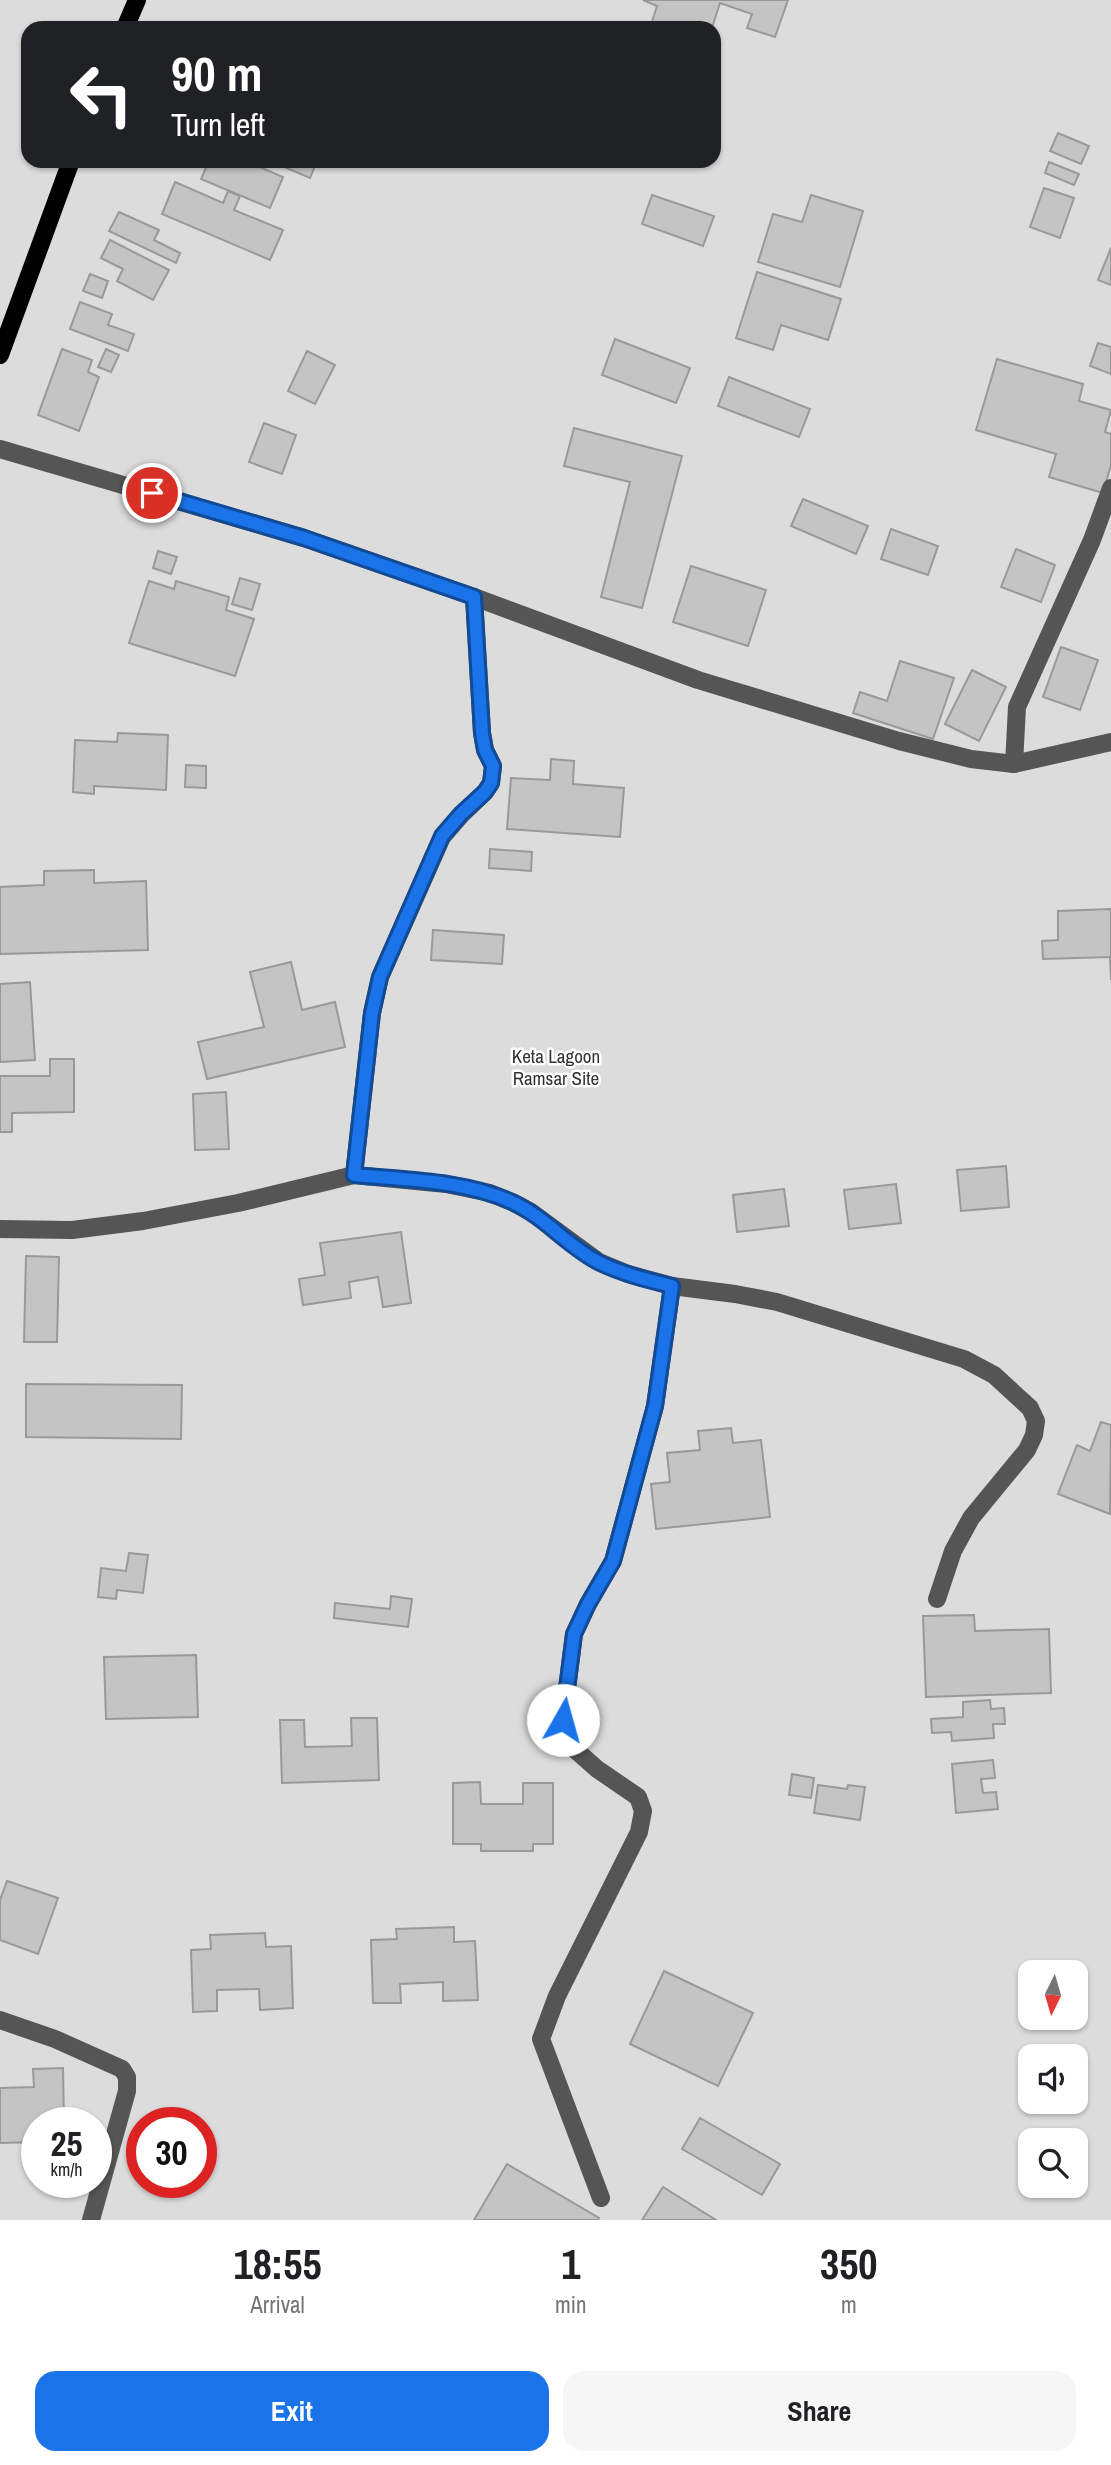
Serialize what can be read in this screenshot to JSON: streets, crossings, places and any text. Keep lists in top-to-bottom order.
{
  "parks": ["Keta Lagoon Ramsar Site"],
  "north": "bottom",
  "page": {
    "turn": ["90 m", "Turn left"],
    "speed": "25 km/h",
    "limit": "30",
    "eta": [
      "18:55",
      "Arrival",
      "1",
      "min",
      "350",
      "m"
    ],
    "buttons": ["Exit", "Share"]
  }
}
